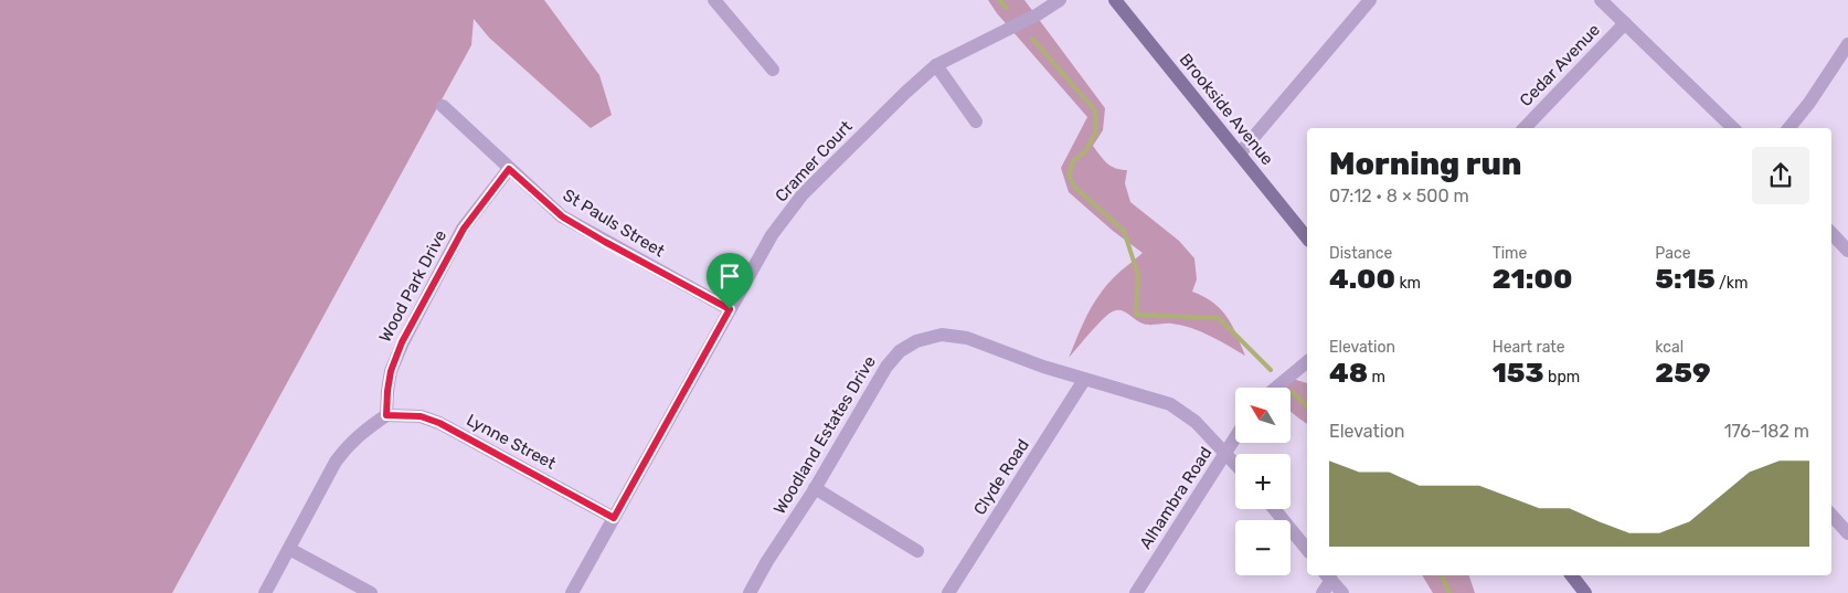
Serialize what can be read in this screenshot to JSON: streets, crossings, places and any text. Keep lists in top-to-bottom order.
{
  "streets": {
    "main road": ["Brookside Avenue"],
    "street": [
      "Cedar Avenue",
      "Cramer Court",
      "St Pauls Street",
      "Wood Park Drive",
      "Woodland Estates Drive",
      "Lynne Street",
      "Clyde Road",
      "Alhambra Road"
    ]
  },
  "crossings": [
    ["Cramer Court", "St Pauls Street"],
    ["Cramer Court", "Lynne Street"],
    ["St Pauls Street", "Wood Park Drive"],
    ["Wood Park Drive", "Lynne Street"],
    ["Woodland Estates Drive", "Clyde Road"],
    ["Woodland Estates Drive", "Alhambra Road"]
  ],
  "north": "top left",
  "page": {
    "heading": ["Morning run", "07:12 · 8 × 500 m"],
    "stats": [
      ["Distance", "4.00 km"],
      ["Time", "21:00"],
      ["Pace", "5:15 /km"],
      ["Elevation", "48 m"],
      ["Heart rate", "153 bpm"],
      ["kcal", "259"]
    ],
    "map_buttons": ["+", "−"],
    "chart": ["Elevation", "176–182 m"]
  }
}
